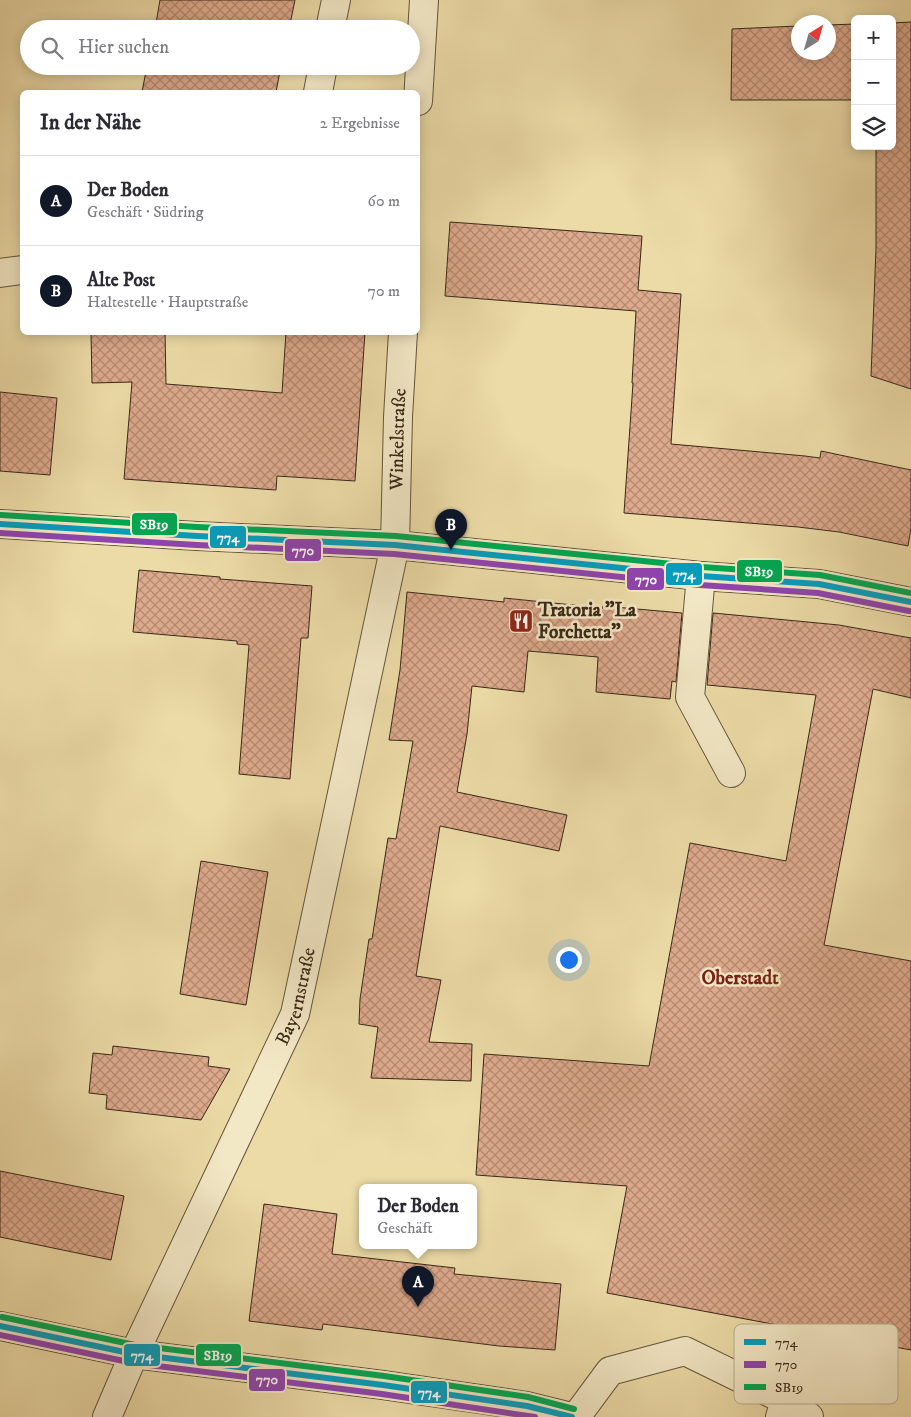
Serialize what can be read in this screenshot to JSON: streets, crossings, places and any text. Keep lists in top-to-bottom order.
{
  "streets": {
    "street": ["Winkelstraße", "Bayernstraße"]
  },
  "crossings": [
    ["Winkelstraße", "Bayernstraße"]
  ],
  "districts": ["Oberstadt"],
  "places": {
    "restaurant": ["Tratoria \"La Forchetta\""]
  },
  "lines": ["transit line SB19", "transit line 774", "transit line 770"],
  "legend": ["774", "770", "SB19"],
  "north": "top right",
  "page": {
    "map_buttons": ["+", "−"],
    "search": "Hier suchen",
    "heading": ["In der Nähe", "2 Ergebnisse"],
    "list": [
      {
        "mark": "A",
        "name": "Der Boden",
        "note": "Geschäft · Südring",
        "value": "60 m"
      },
      {
        "mark": "B",
        "name": "Alte Post",
        "note": "Haltestelle · Hauptstraße",
        "value": "70 m"
      }
    ],
    "pins": ["B", "A"],
    "popup": ["Der Boden", "Geschäft"]
  }
}
